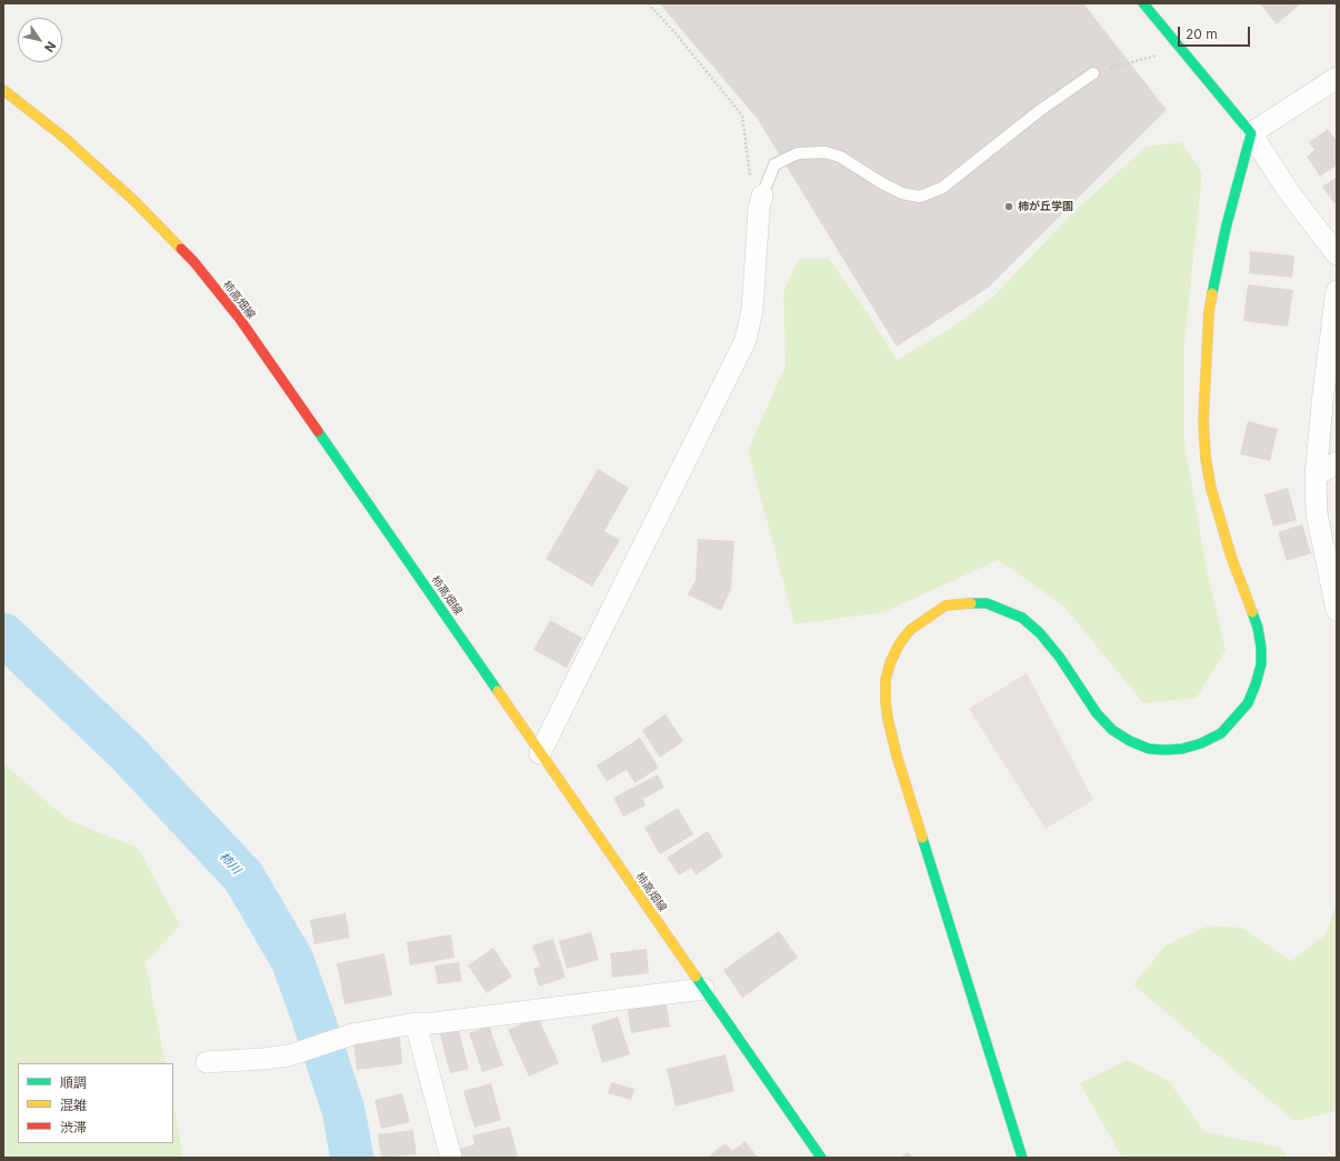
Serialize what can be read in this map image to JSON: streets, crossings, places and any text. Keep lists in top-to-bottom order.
{
  "streets": {
    "street": ["柿高畑線"]
  },
  "water": ["柿川"],
  "places": ["柿が丘学園"],
  "legend": ["順調", "混雑", "渋滞"],
  "scale_bar": "20 m",
  "north": "bottom right"
}
